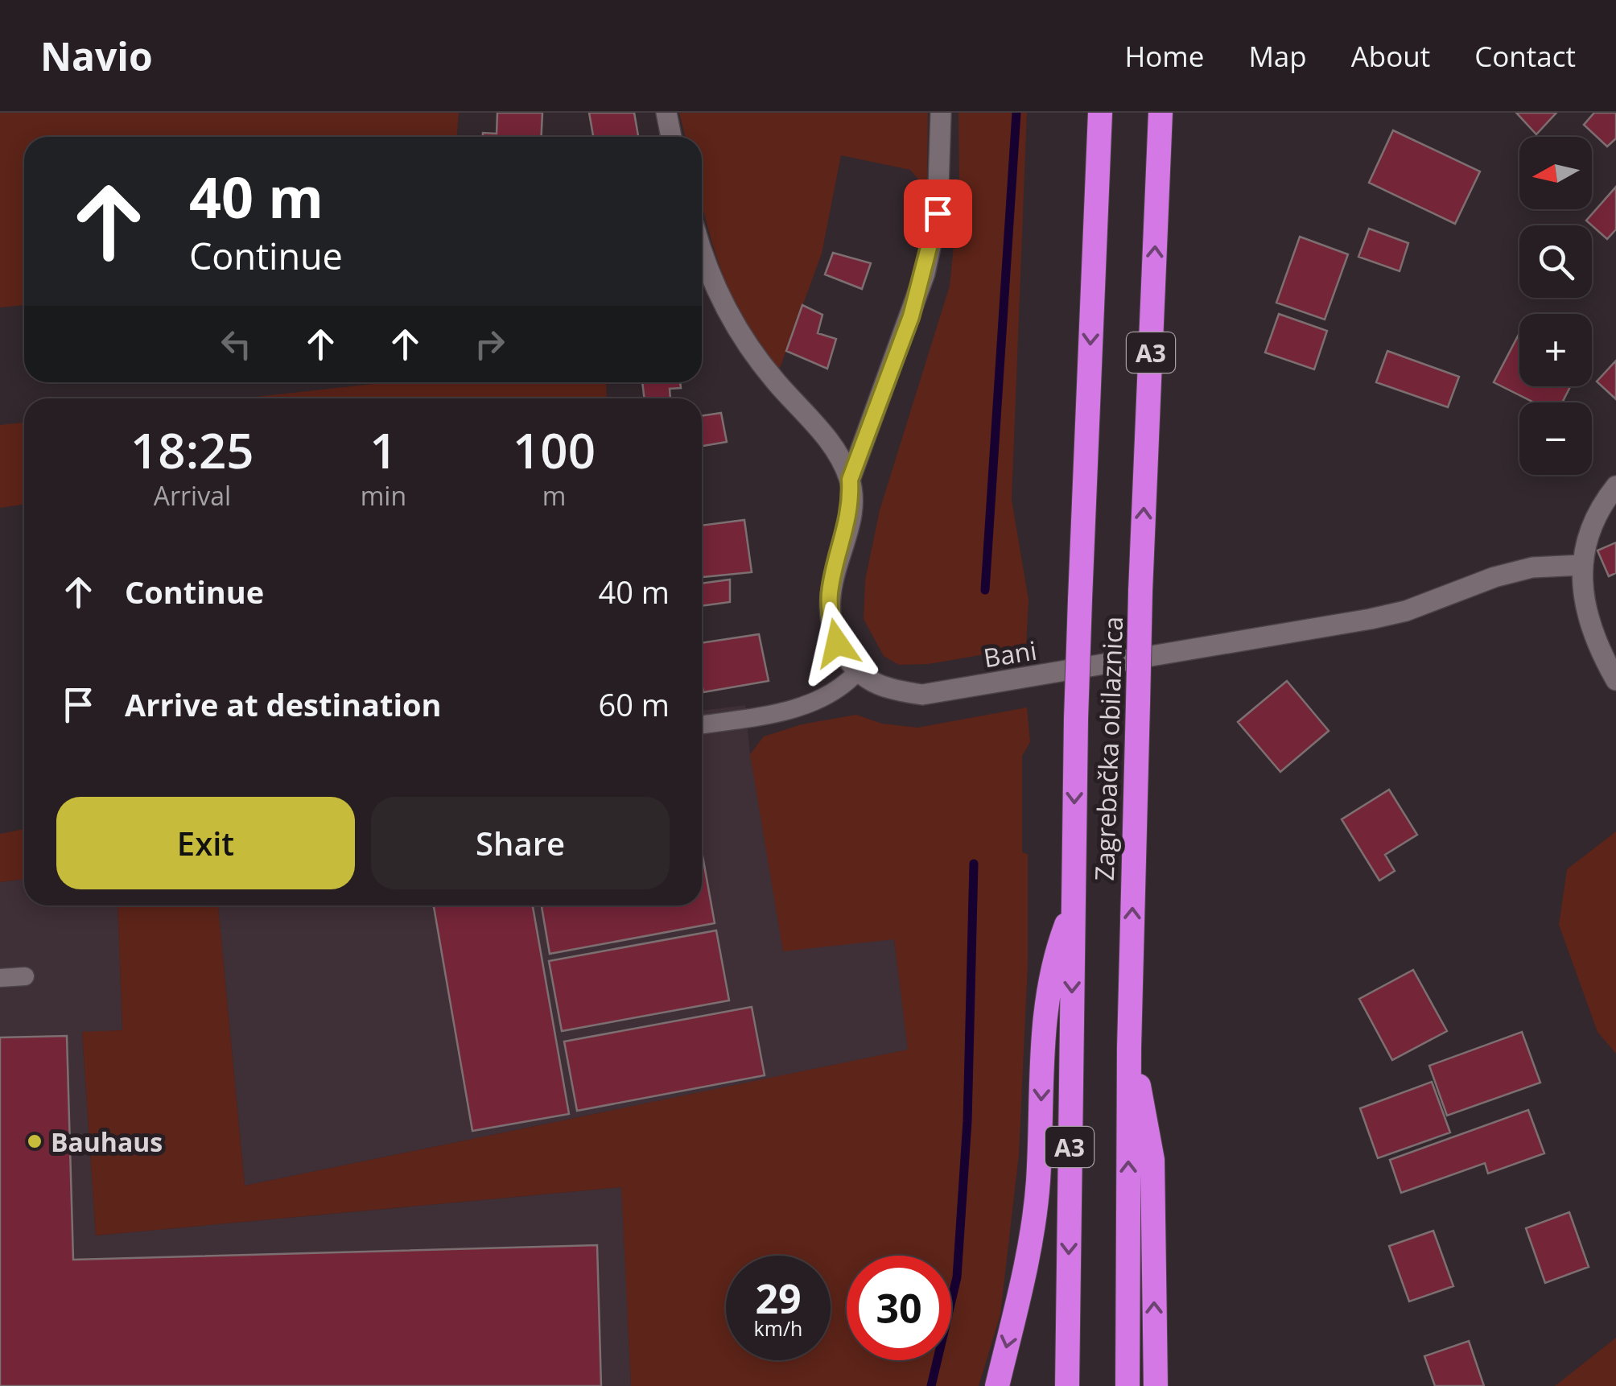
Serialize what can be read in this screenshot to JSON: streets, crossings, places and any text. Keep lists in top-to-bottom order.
{
  "streets": {
    "highway": ["A3", "Zagrebačka obilaznica"],
    "street": ["Bani"]
  },
  "places": ["Bauhaus"],
  "north": "left",
  "page": {
    "header": "Navio",
    "nav": [
      "Home",
      "Map",
      "About",
      "Contact"
    ],
    "map_buttons": ["+", "−"],
    "turn": ["40 m", "Continue"],
    "eta": [
      "18:25",
      "Arrival",
      "1",
      "min",
      "100",
      "m"
    ],
    "list": [
      {
        "name": "Continue",
        "value": "40 m"
      },
      {
        "name": "Arrive at destination",
        "value": "60 m"
      }
    ],
    "buttons": ["Exit", "Share"],
    "speed": "29 km/h",
    "limit": "30"
  }
}
